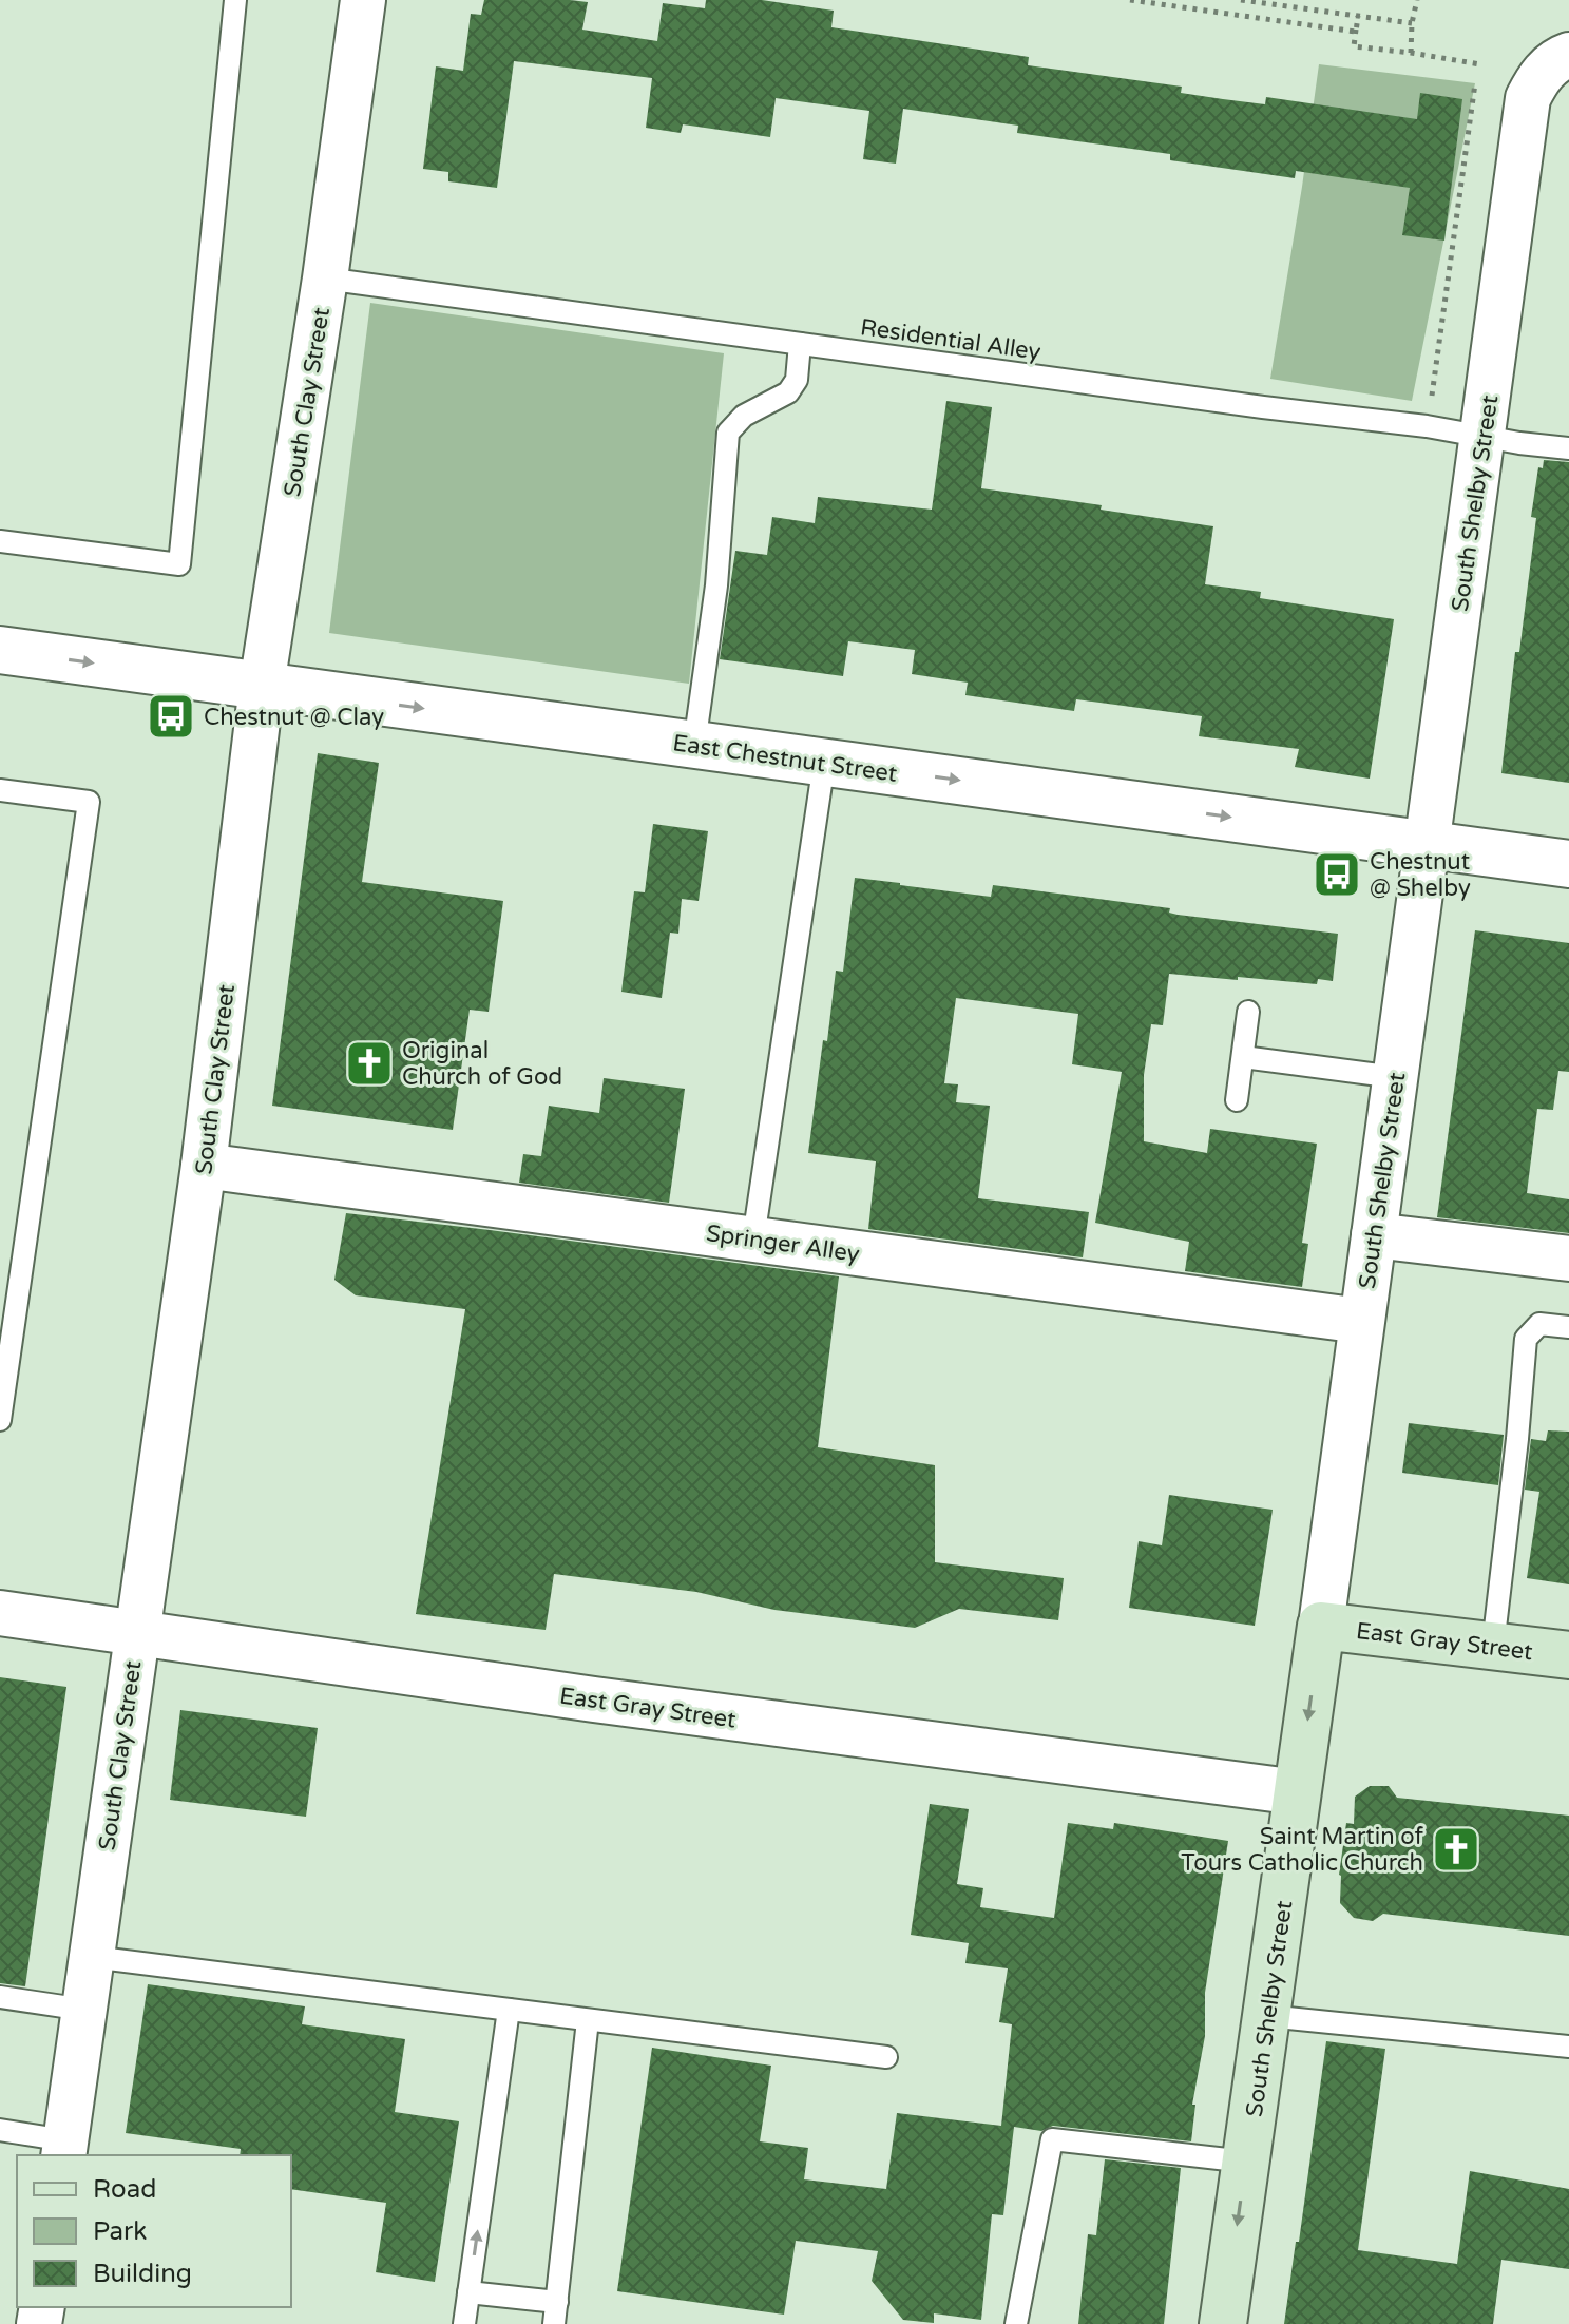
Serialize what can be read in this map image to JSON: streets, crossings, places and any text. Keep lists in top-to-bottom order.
{
  "streets": {
    "main road": ["South Shelby Street", "East Gray Street"],
    "street": ["South Clay Street", "East Chestnut Street", "Springer Alley"],
    "lane": ["Residential Alley"]
  },
  "crossings": [
    ["Residential Alley", "South Clay Street"],
    ["Residential Alley", "South Shelby Street"],
    ["South Clay Street", "East Chestnut Street"],
    ["South Clay Street", "Springer Alley"],
    ["South Clay Street", "East Gray Street"],
    ["South Shelby Street", "East Chestnut Street"],
    ["South Shelby Street", "Springer Alley"],
    ["South Shelby Street", "East Gray Street"]
  ],
  "one_way": ["East Chestnut Street"],
  "places": {
    "bus stop": ["Chestnut @ Clay", "Chestnut @ Shelby"],
    "church": ["Original Church of God", "Saint Martin of Tours Catholic Church"]
  },
  "legend": ["Road", "Park", "Building"]
}
